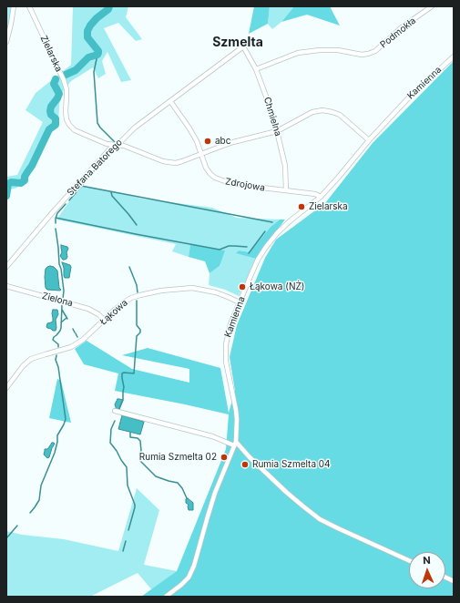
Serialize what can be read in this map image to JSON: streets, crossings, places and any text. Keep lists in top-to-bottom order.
{
  "streets": {
    "street": [
      "Podmokła",
      "Zielarska",
      "Kamienna",
      "Chmielna",
      "Stefana Batorego",
      "Zdrojowa",
      "Zielona",
      "Łąkowa"
    ]
  },
  "crossings": [
    ["Podmokła", "Chmielna"],
    ["Zielarska", "Kamienna"],
    ["Zielarska", "Chmielna"],
    ["Zielarska", "Stefana Batorego"],
    ["Zielarska", "Zdrojowa"],
    ["Kamienna", "Zdrojowa"],
    ["Kamienna", "Łąkowa"],
    ["Chmielna", "Stefana Batorego"],
    ["Chmielna", "Zdrojowa"],
    ["Stefana Batorego", "Zdrojowa"],
    ["Zielona", "Łąkowa"]
  ],
  "districts": ["Szmelta"],
  "places": [
    "abc",
    "Zielarska",
    "Łąkowa (NŻ)",
    "Rumia Szmelta 02",
    "Rumia Szmelta 04"
  ],
  "north": "top"
}
